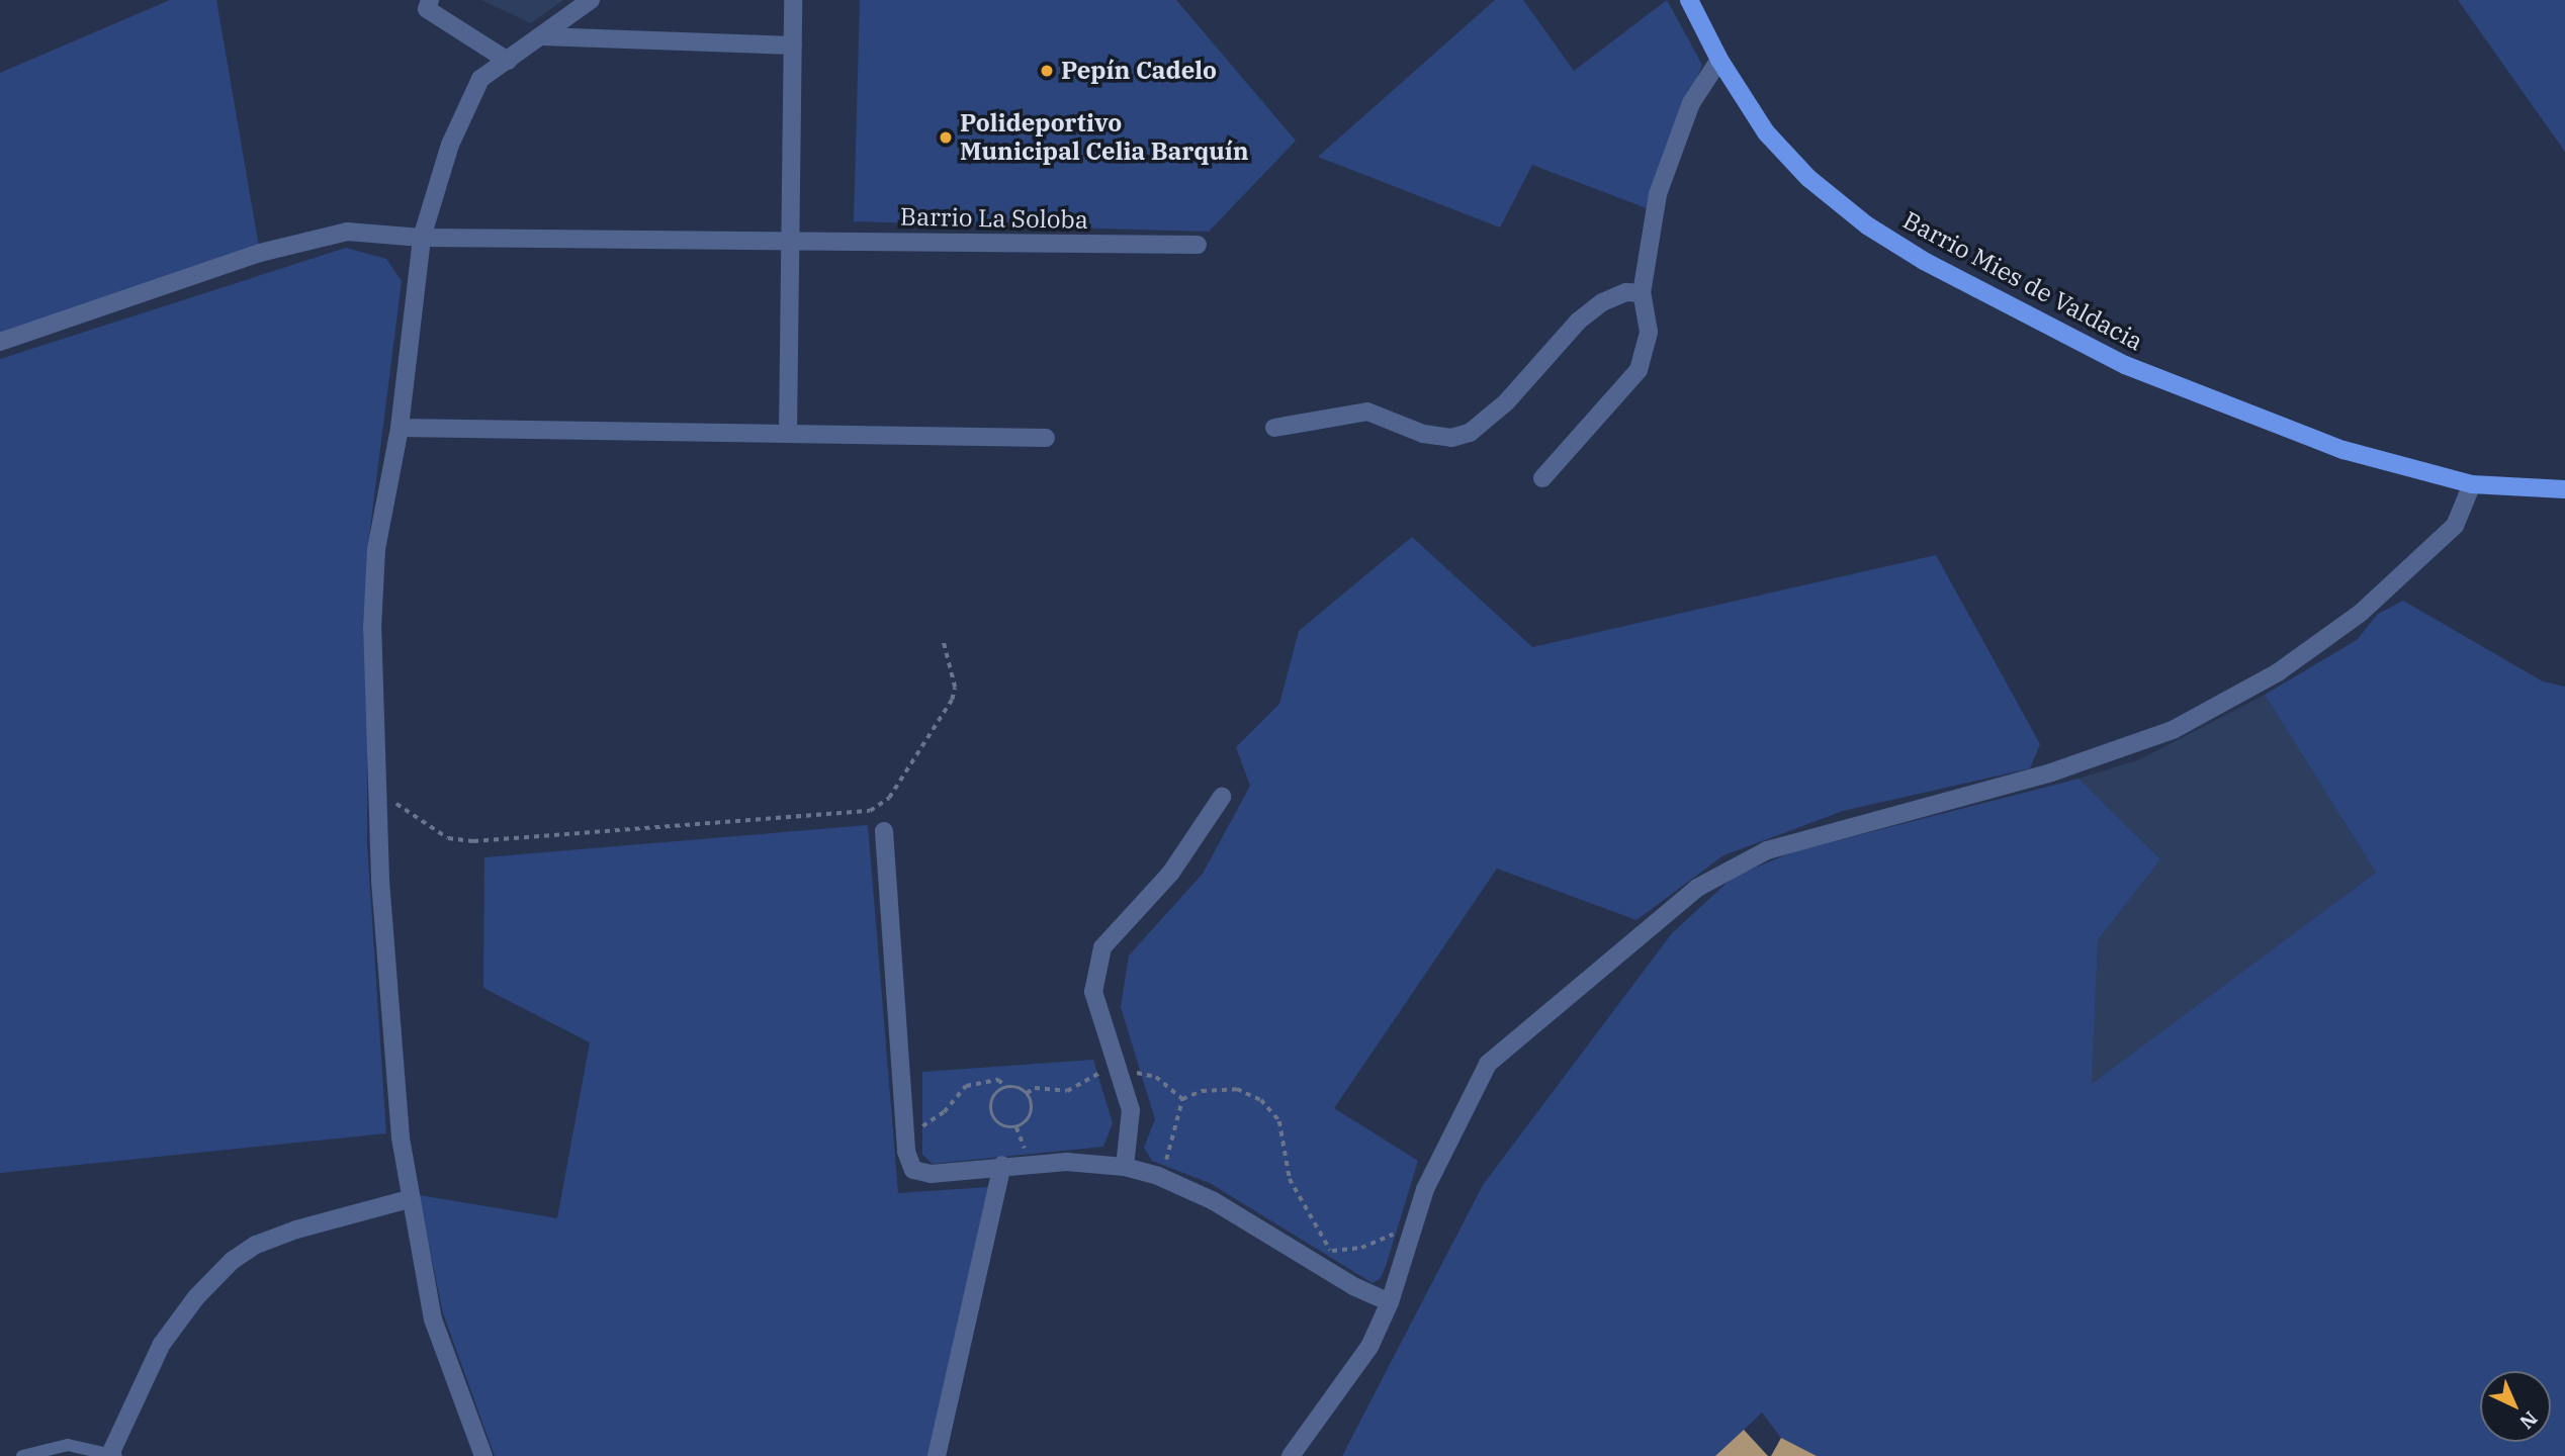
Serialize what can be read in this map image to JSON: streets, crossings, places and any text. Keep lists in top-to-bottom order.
{
  "streets": {
    "main road": ["Barrio Mies de Valdacia"],
    "street": ["Barrio La Soloba"]
  },
  "places": ["Pepín Cadelo", "Polideportivo Municipal Celia Barquín"],
  "north": "bottom right"
}
